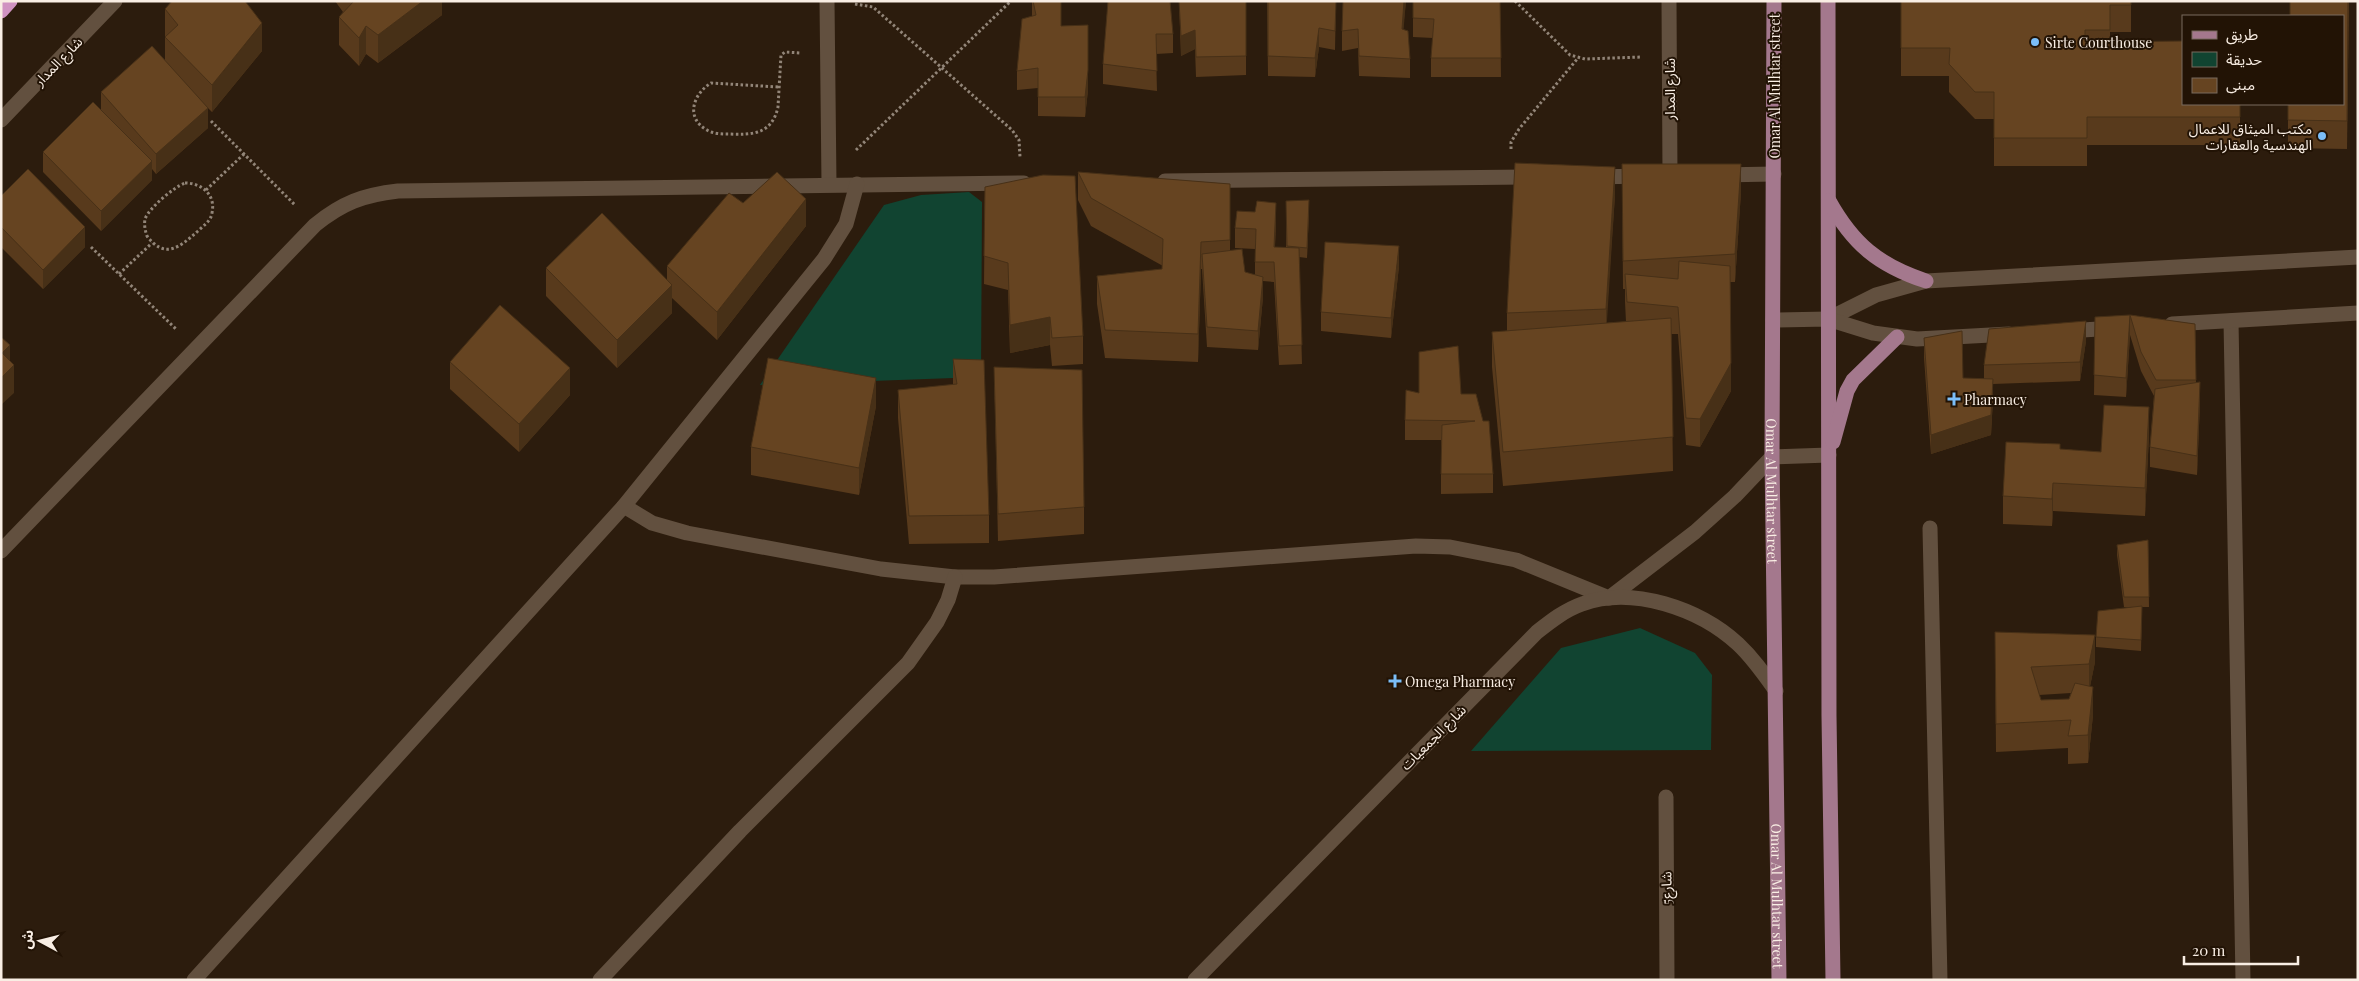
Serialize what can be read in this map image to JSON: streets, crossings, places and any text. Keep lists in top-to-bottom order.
{
  "streets": {
    "main road": ["Omar Al Mulhtar street"],
    "street": ["شارع المدار", "شارع الجمعيات", "شارع5"]
  },
  "crossings": [
    ["Omar Al Mulhtar street", "شارع الجمعيات"]
  ],
  "places": {
    "other": ["Sirte Courthouse", "مكتب الميثاق للاعمال الهندسية والعقارات"],
    "health": ["Pharmacy", "Omega Pharmacy"]
  },
  "legend": ["طريق", "حديقة", "مبنى"],
  "scale_bar": "20 m",
  "north": "left"
}
